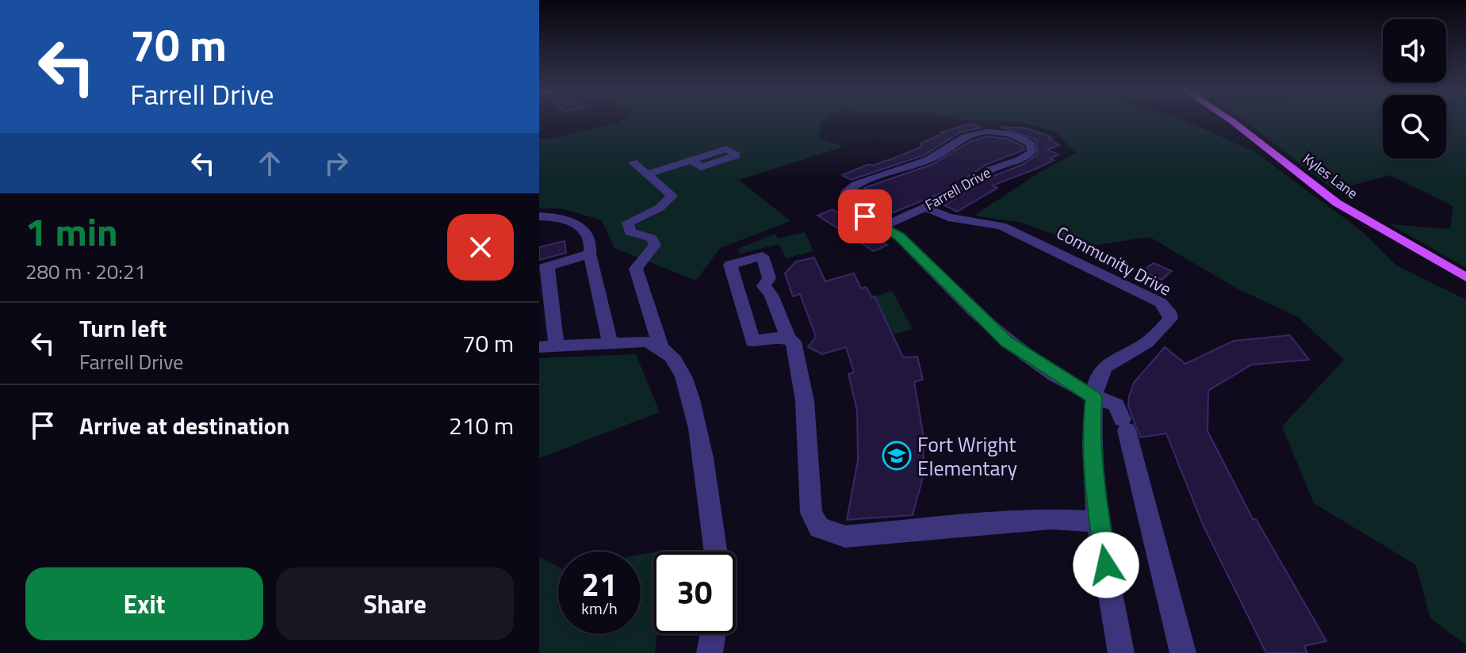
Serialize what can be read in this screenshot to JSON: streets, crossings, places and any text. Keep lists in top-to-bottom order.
{
  "streets": {
    "main road": ["Kyles Lane"],
    "street": ["Farrell Drive", "Community Drive"]
  },
  "crossings": [
    ["Farrell Drive", "Community Drive"]
  ],
  "places": {
    "school or university": ["Fort Wright Elementary"]
  },
  "page": {
    "turn": ["70 m", "Farrell Drive"],
    "heading": ["1 min", "280 m · 20:21"],
    "list": [
      {
        "name": "Turn left",
        "note": "Farrell Drive",
        "value": "70 m"
      },
      {
        "name": "Arrive at destination",
        "value": "210 m"
      }
    ],
    "speed": "21 km/h",
    "limit": "30",
    "buttons": ["Exit", "Share"]
  }
}
